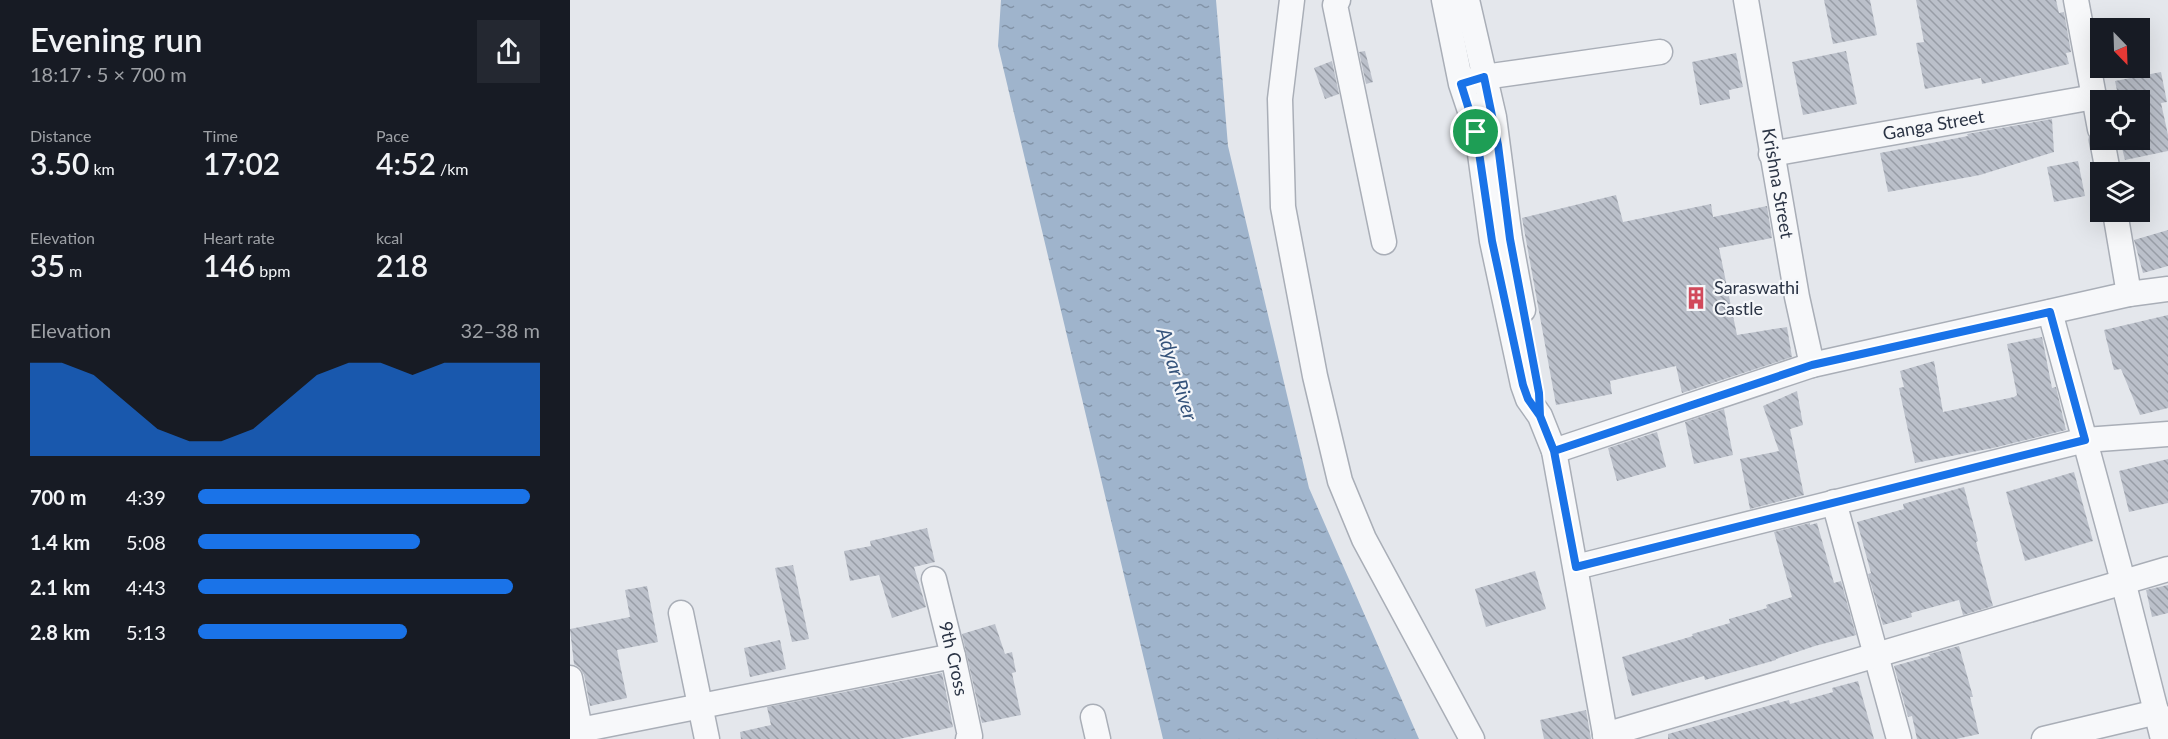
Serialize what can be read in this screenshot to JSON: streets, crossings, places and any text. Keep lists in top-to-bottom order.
{
  "streets": {
    "street": ["Ganga Street", "Krishna Street", "9th Cross"]
  },
  "crossings": [
    ["Ganga Street", "Krishna Street"]
  ],
  "water": ["Adyar River"],
  "places": {
    "building": ["Saraswathi Castle"]
  },
  "north": "bottom right",
  "page": {
    "heading": ["Evening run", "18:17 · 5 × 700 m"],
    "stats": [
      ["Distance", "3.50 km"],
      ["Time", "17:02"],
      ["Pace", "4:52 /km"],
      ["Elevation", "35 m"],
      ["Heart rate", "146 bpm"],
      ["kcal", "218"]
    ],
    "chart": ["Elevation", "32–38 m"],
    "list": [
      {
        "name": "700 m",
        "note": "4:39"
      },
      {
        "name": "1.4 km",
        "note": "5:08"
      },
      {
        "name": "2.1 km",
        "note": "4:43"
      },
      {
        "name": "2.8 km",
        "note": "5:13"
      }
    ]
  }
}
